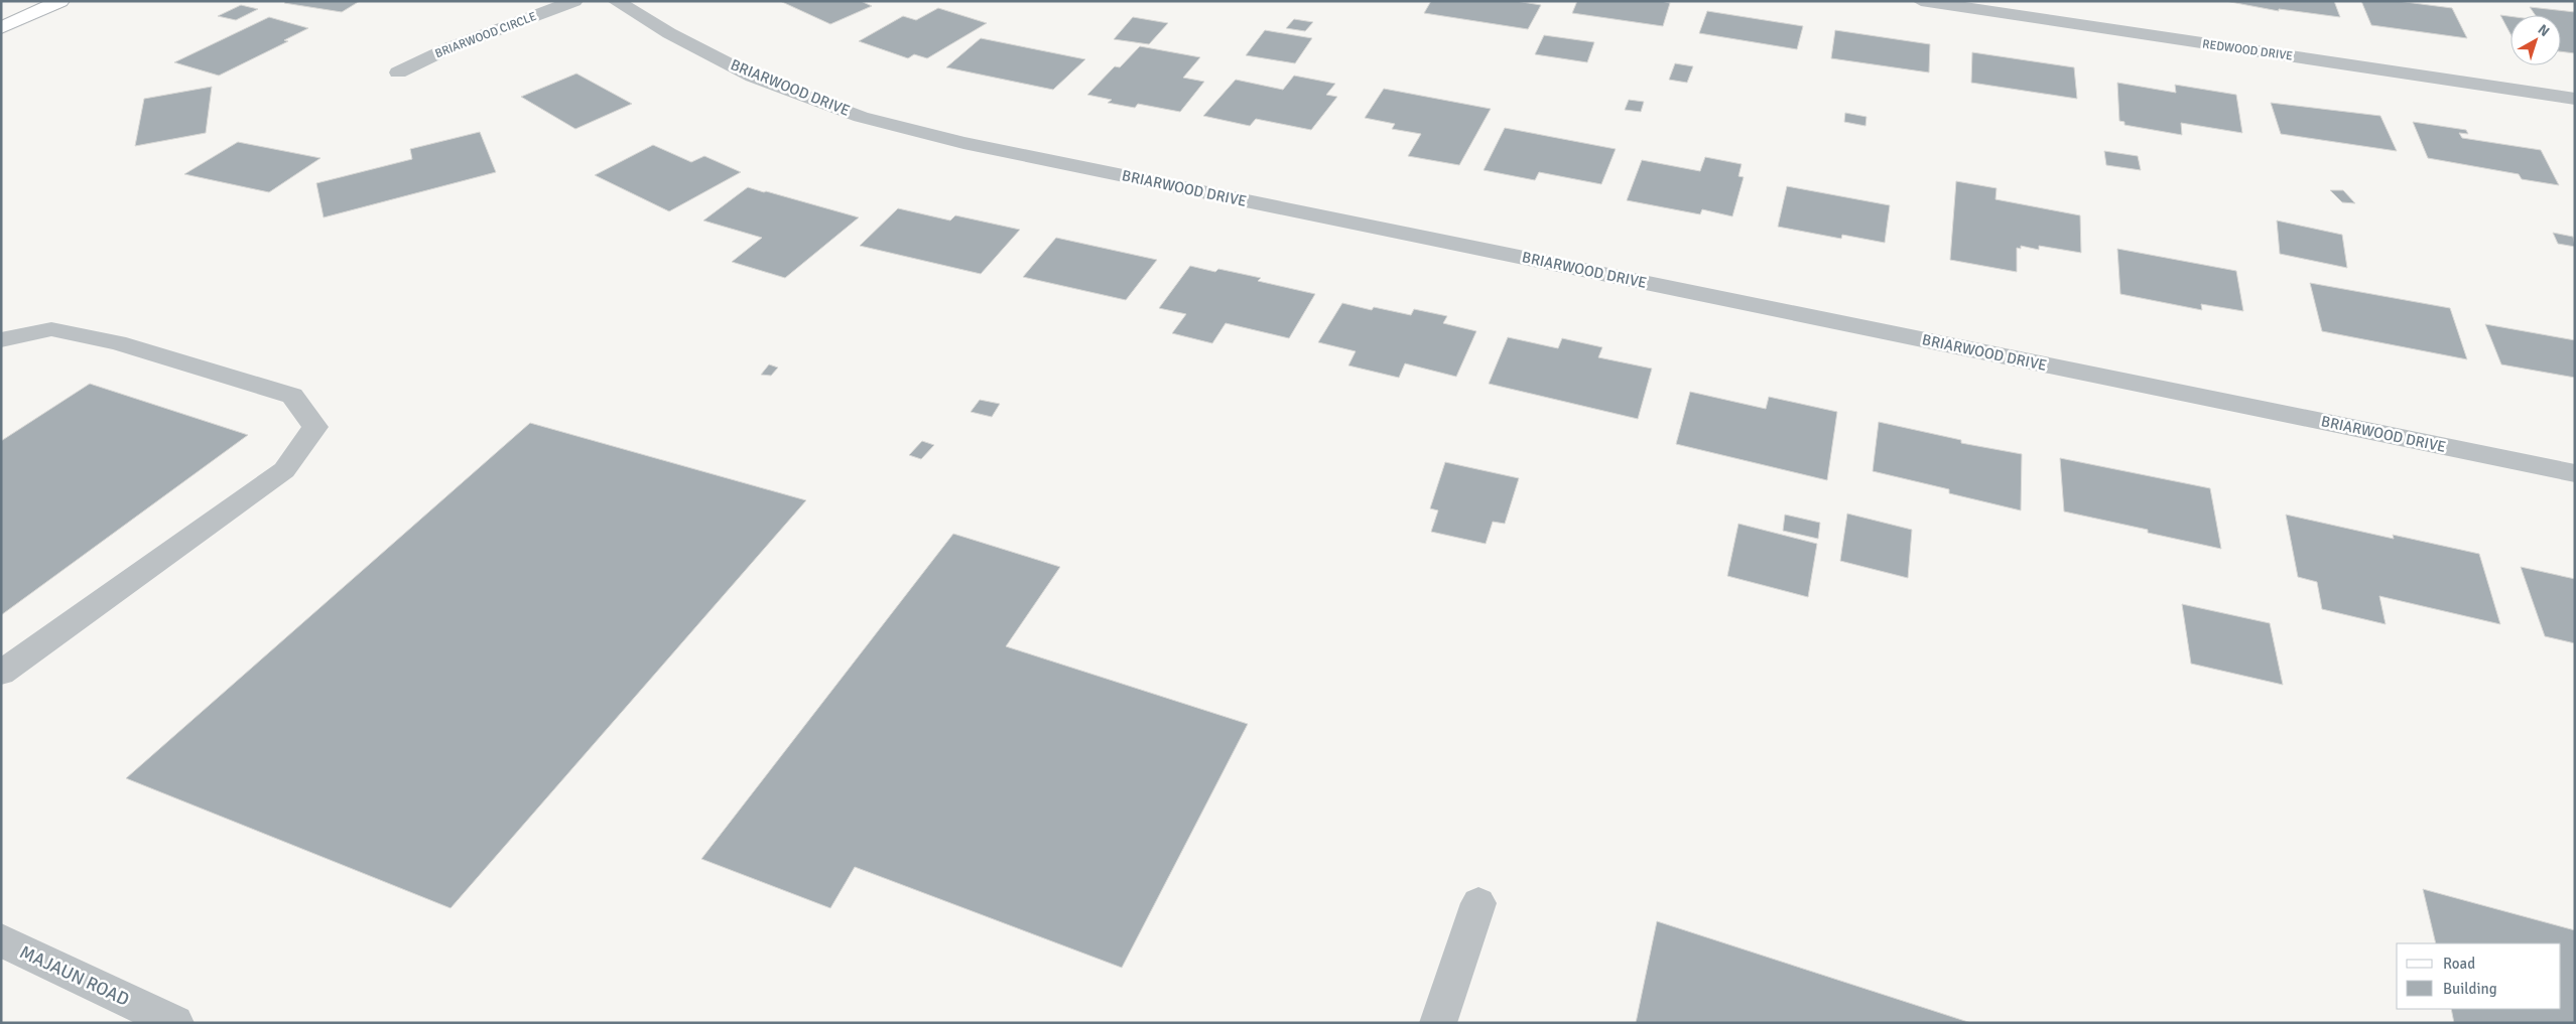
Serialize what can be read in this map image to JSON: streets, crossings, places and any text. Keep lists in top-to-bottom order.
{
  "streets": {
    "street": [
      "BRIARWOOD CIRCLE",
      "REDWOOD DRIVE",
      "BRIARWOOD DRIVE",
      "MAJAUN ROAD"
    ]
  },
  "legend": ["Road", "Building"],
  "north": "top right"
}
